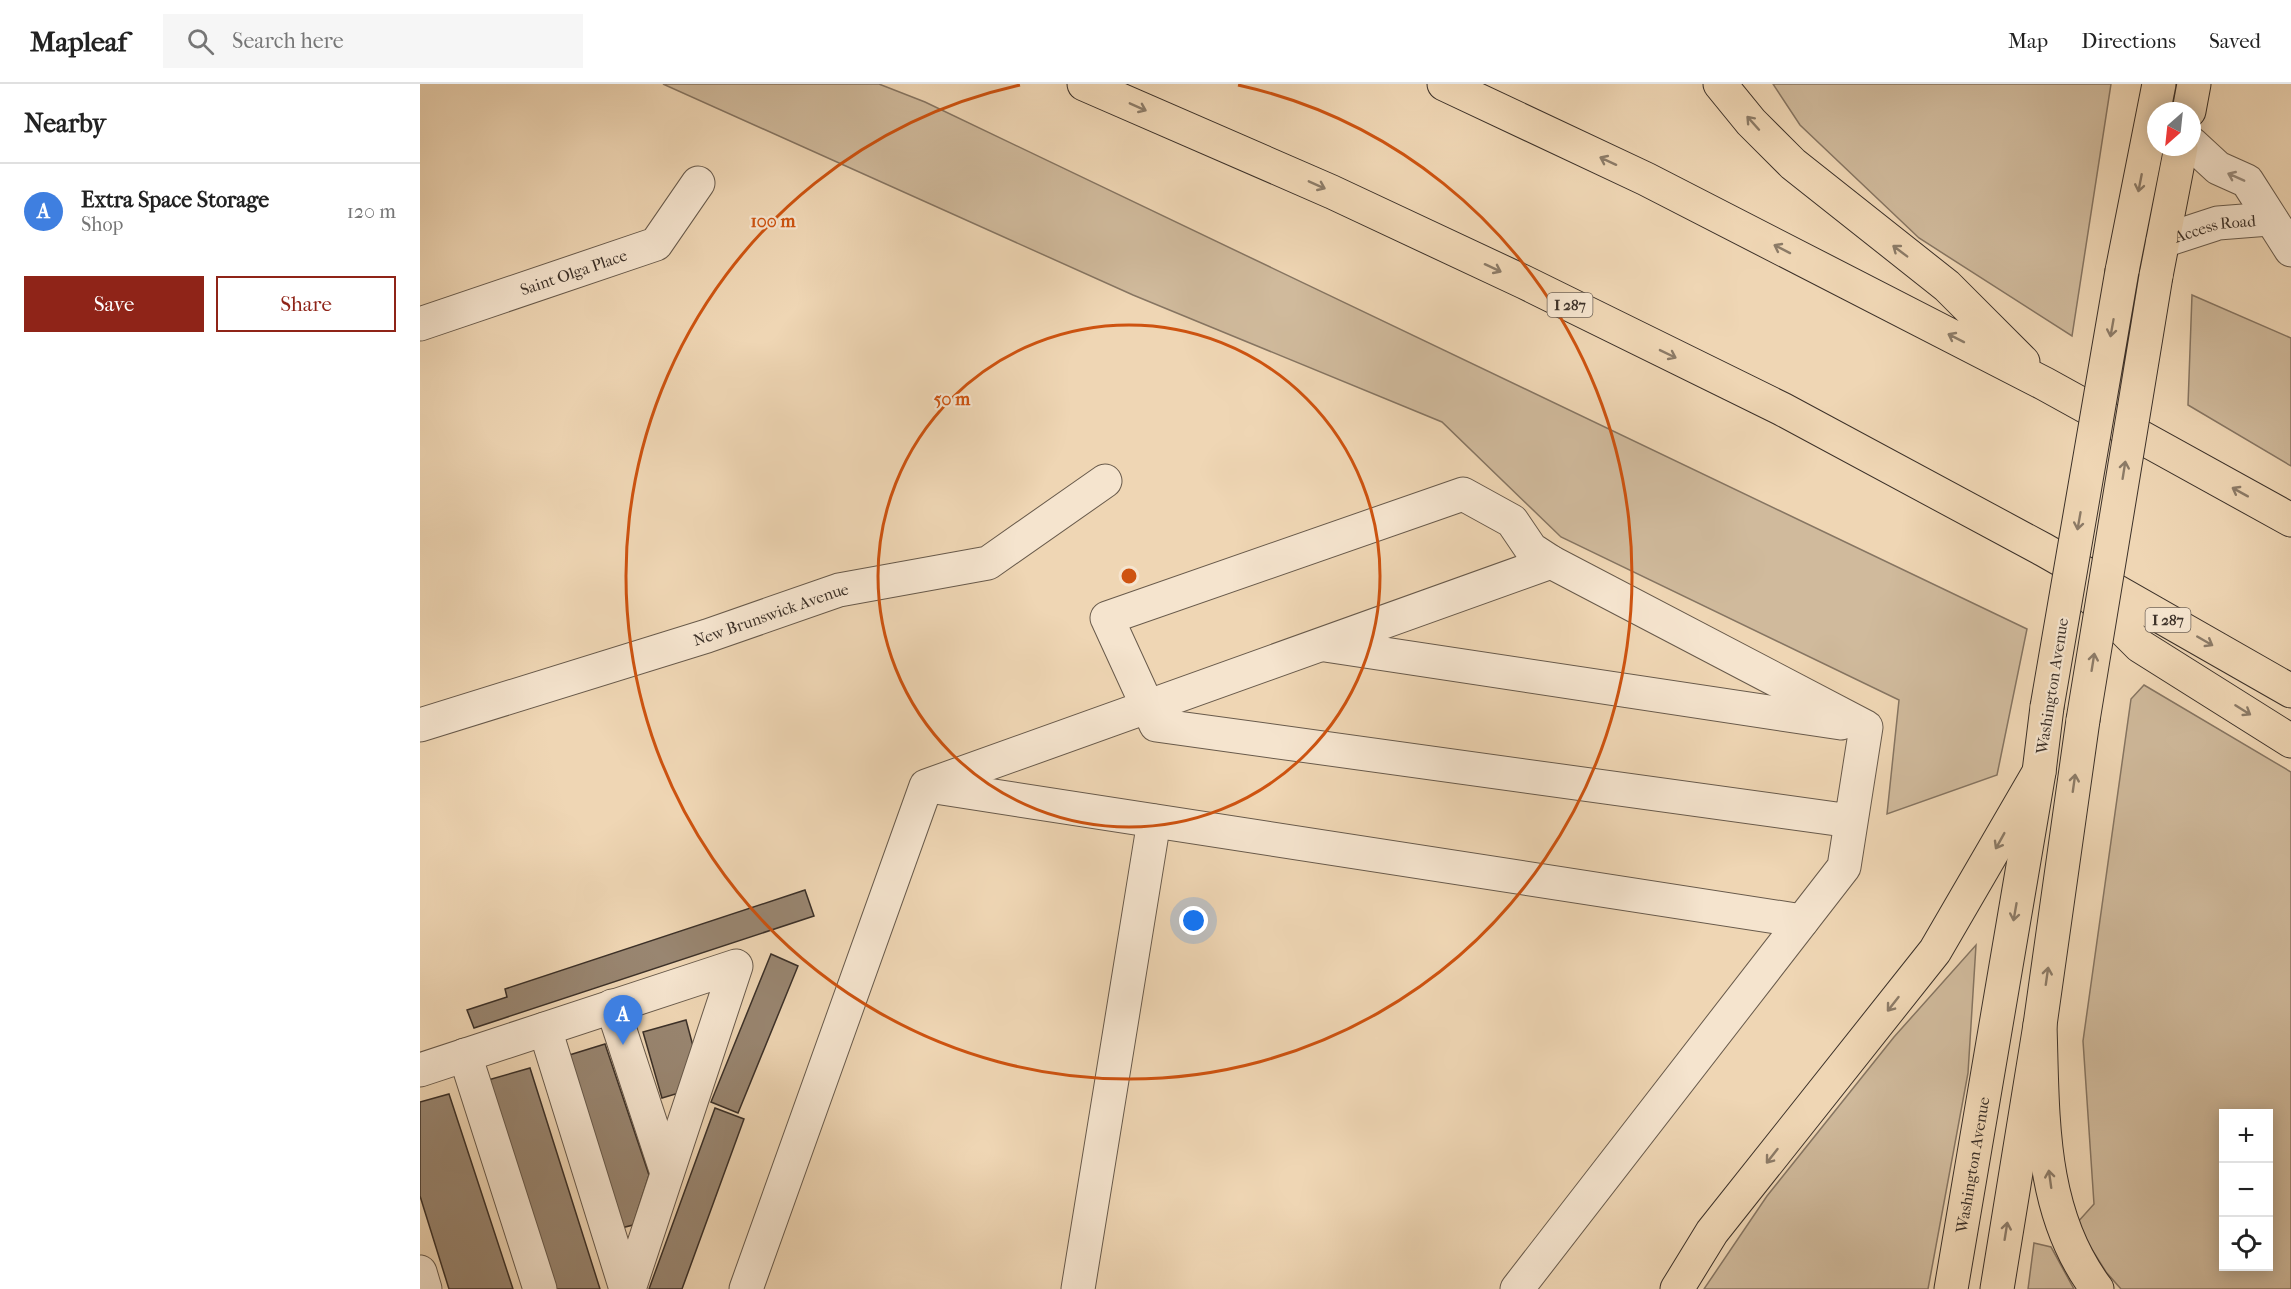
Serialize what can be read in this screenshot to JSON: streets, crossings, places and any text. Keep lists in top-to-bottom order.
{
  "streets": {
    "main road": ["I 287", "Washington Avenue"],
    "street": ["Access Road", "Saint Olga Place", "New Brunswick Avenue"]
  },
  "one_way": ["Access Road"],
  "north": "bottom left",
  "page": {
    "header": "Mapleaf",
    "search": "Search here",
    "nav": ["Map", "Directions", "Saved"],
    "heading": "Nearby",
    "list": [
      {
        "mark": "A",
        "name": "Extra Space Storage",
        "note": "Shop",
        "value": "120 m"
      }
    ],
    "buttons": ["Save", "Share"],
    "pins": "A",
    "map_buttons": ["+", "−"]
  },
  "rings": ["100 m", "50 m"]
}
